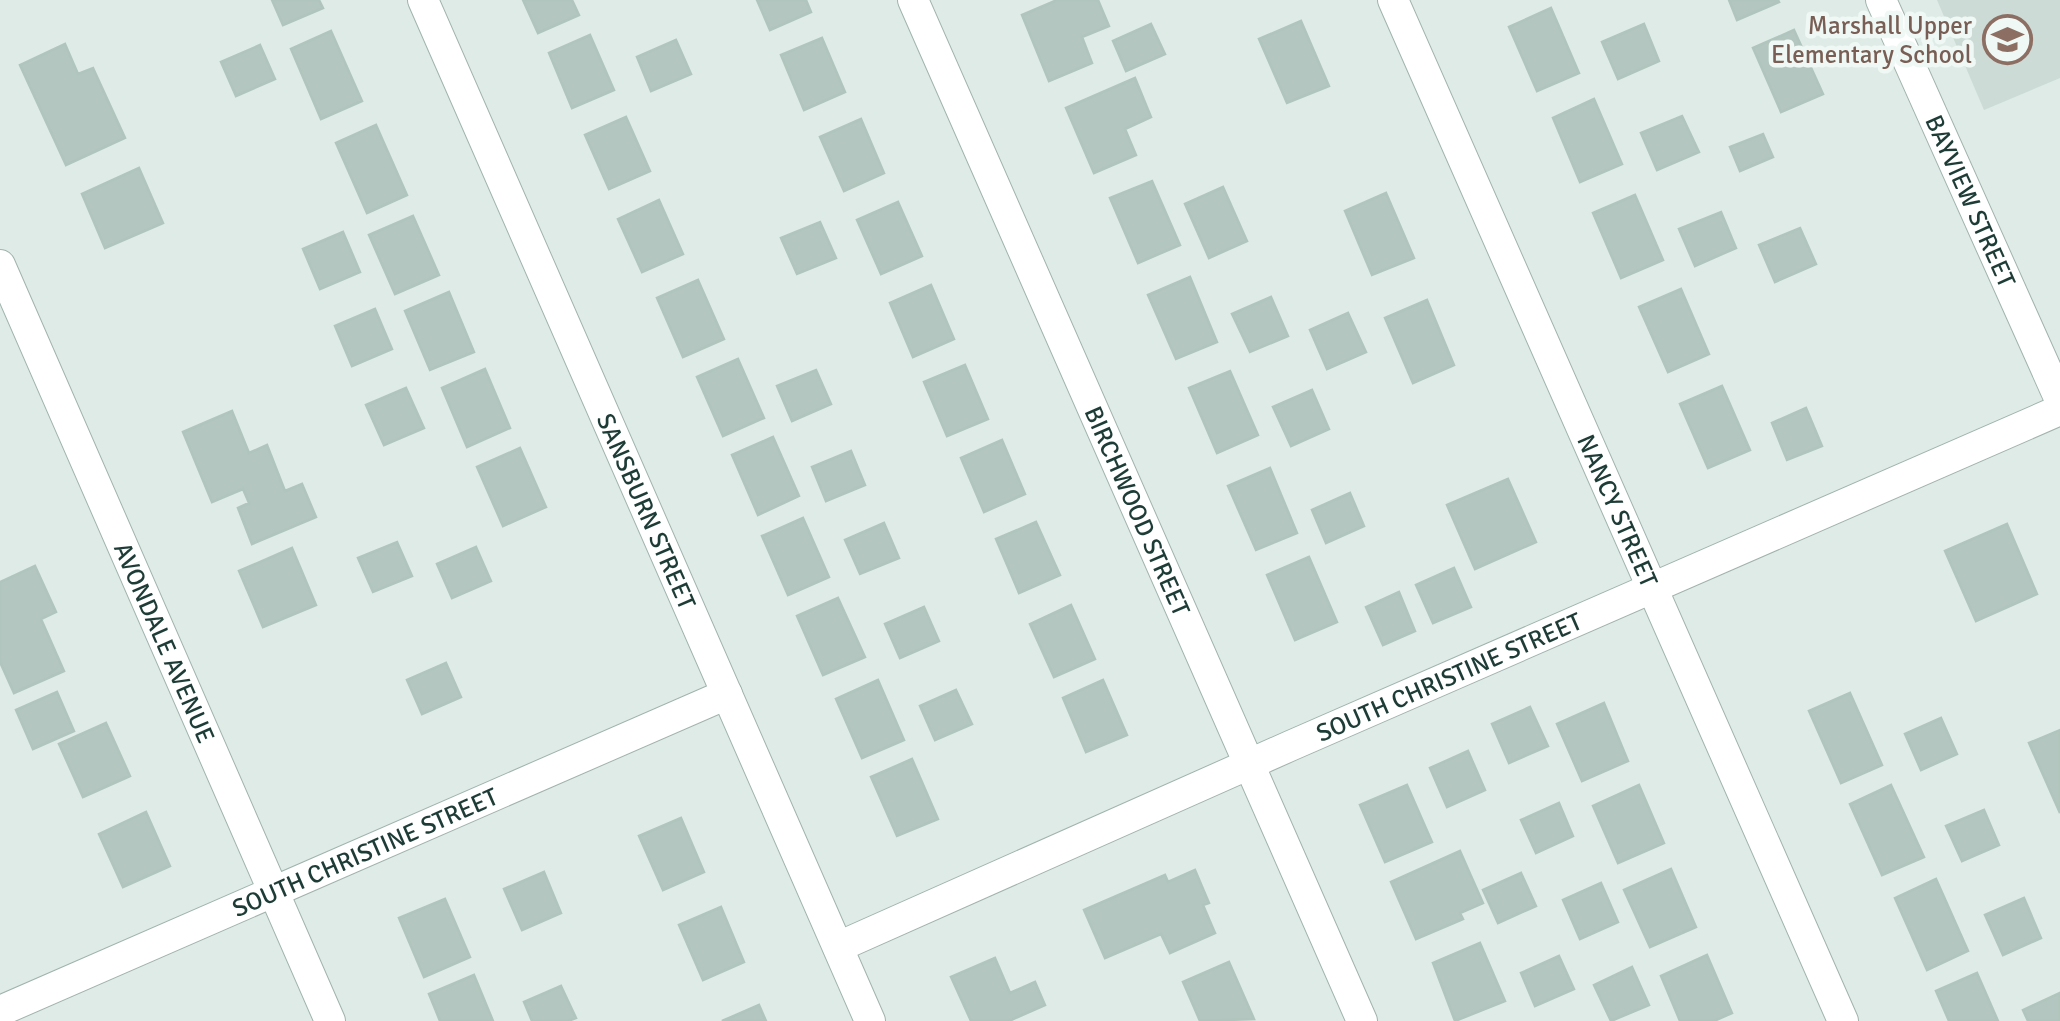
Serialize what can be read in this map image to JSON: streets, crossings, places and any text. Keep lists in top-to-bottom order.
{
  "streets": {
    "street": [
      "BAYVIEW STREET",
      "SANSBURN STREET",
      "BIRCHWOOD STREET",
      "NANCY STREET",
      "AVONDALE AVENUE",
      "SOUTH CHRISTINE STREET"
    ]
  },
  "crossings": [
    ["SANSBURN STREET", "SOUTH CHRISTINE STREET"],
    ["BIRCHWOOD STREET", "SOUTH CHRISTINE STREET"],
    ["NANCY STREET", "SOUTH CHRISTINE STREET"],
    ["AVONDALE AVENUE", "SOUTH CHRISTINE STREET"]
  ],
  "places": {
    "school or university": ["Marshall Upper Elementary School"]
  }
}
